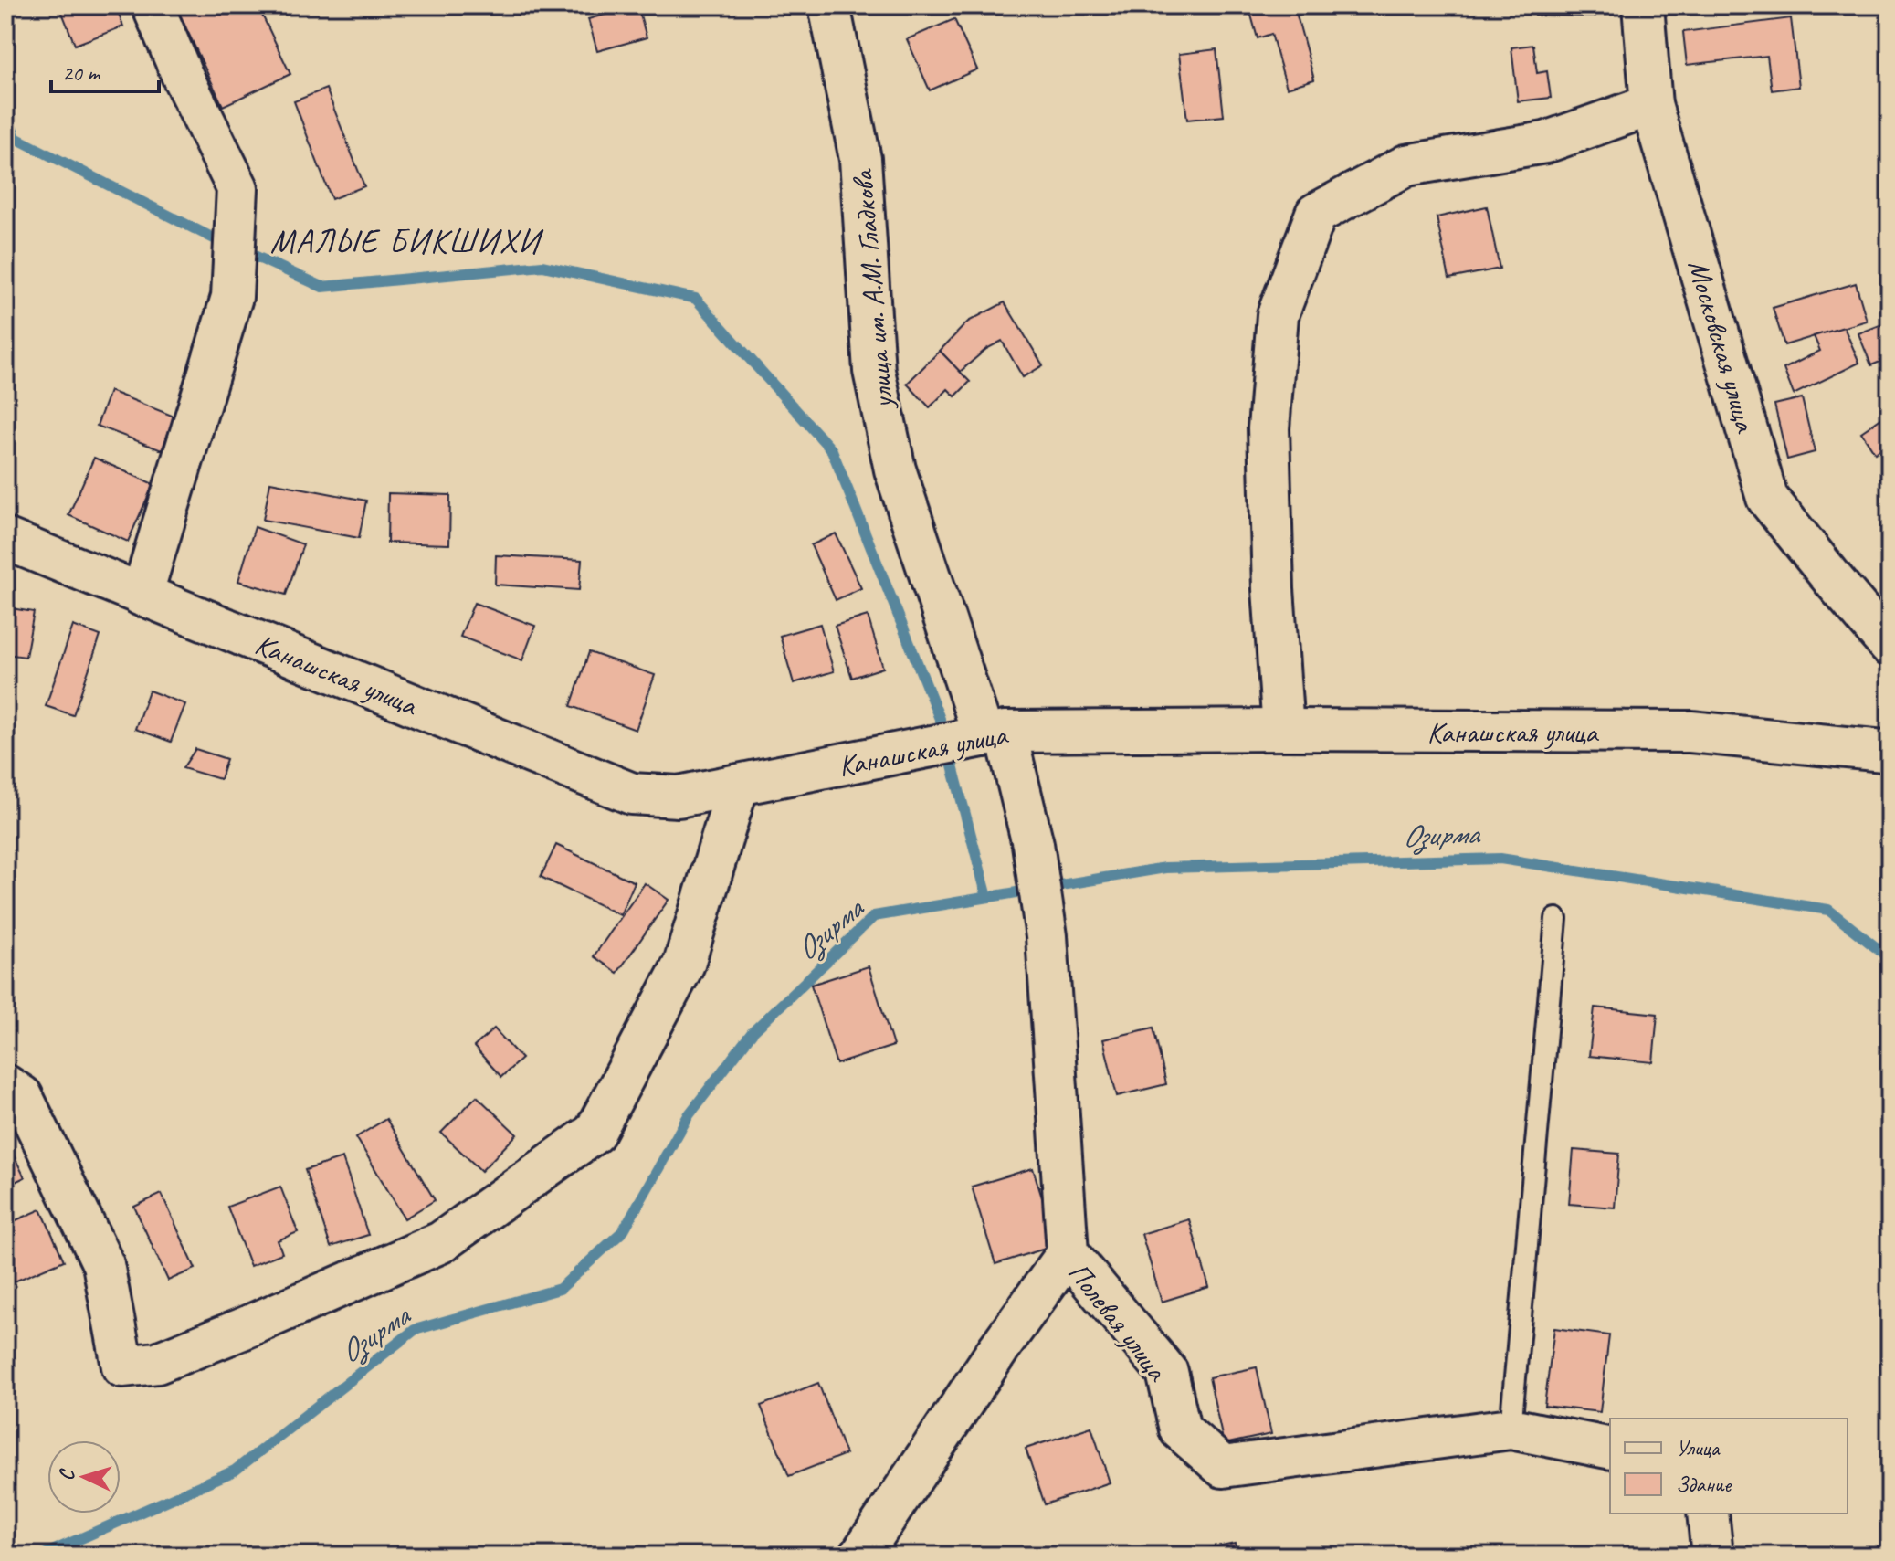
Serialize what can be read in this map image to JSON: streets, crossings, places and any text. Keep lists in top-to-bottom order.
{
  "streets": {
    "street": [
      "улица им. А.М. Гладкова",
      "Московская улица",
      "Канашская улица",
      "Полевая улица"
    ]
  },
  "crossings": [
    ["улица им. А.М. Гладкова", "Канашская улица"],
    ["улица им. А.М. Гладкова", "Полевая улица"]
  ],
  "districts": ["МАЛЫЕ БИКШИХИ"],
  "water": ["Озирма"],
  "legend": ["Улица", "Здание"],
  "scale_bar": "20 m",
  "north": "left"
}
